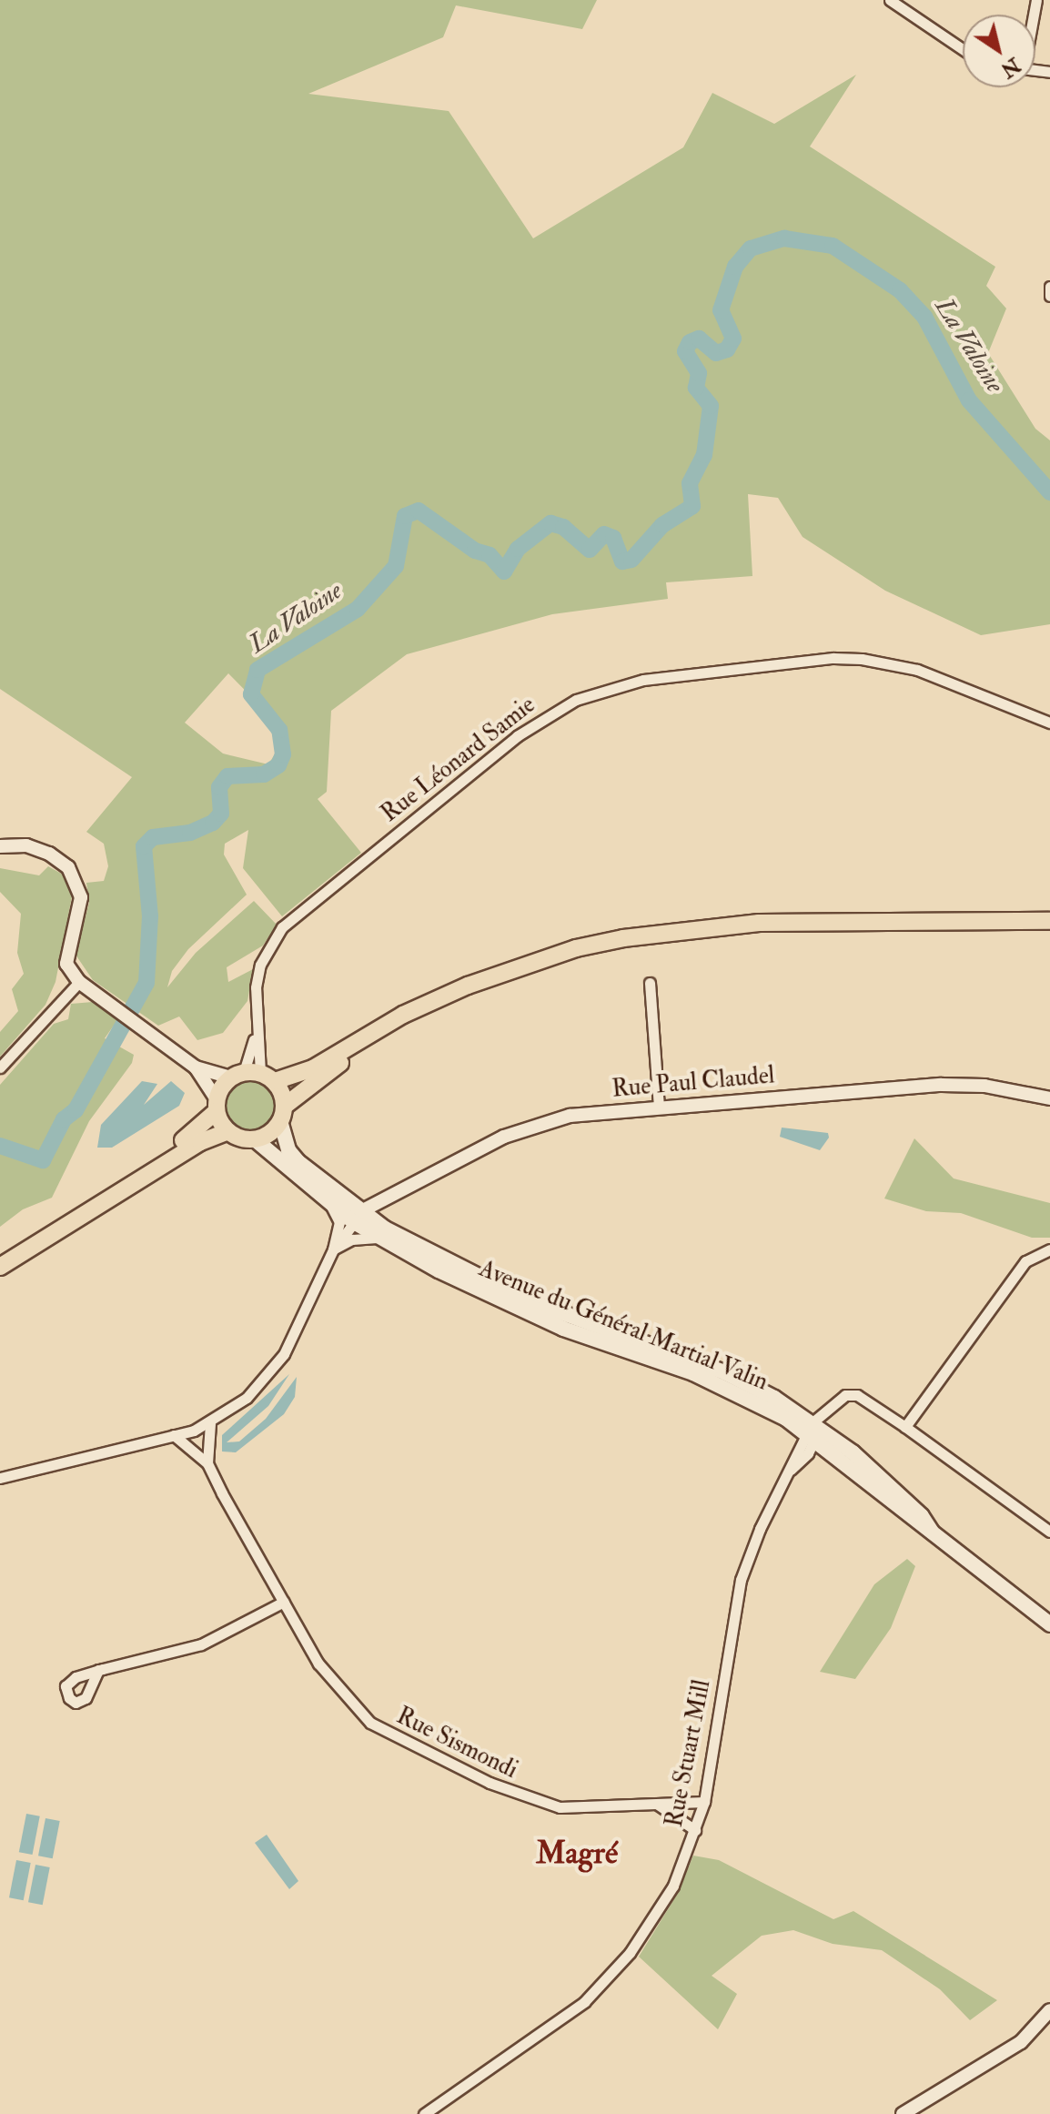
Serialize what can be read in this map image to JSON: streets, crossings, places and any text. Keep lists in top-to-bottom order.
{
  "streets": {
    "main road": ["Avenue du Général Martial Valin"],
    "street": [
      "Rue Léonard Samie",
      "Rue Paul Claudel",
      "Rue Sismondi",
      "Rue Stuart Mill"
    ]
  },
  "crossings": [
    ["Rue Paul Claudel", "Avenue du Général Martial Valin"],
    ["Avenue du Général Martial Valin", "Rue Stuart Mill"],
    ["Rue Sismondi", "Rue Stuart Mill"]
  ],
  "districts": ["Magré"],
  "water": ["La Valoine"],
  "north": "bottom right"
}
